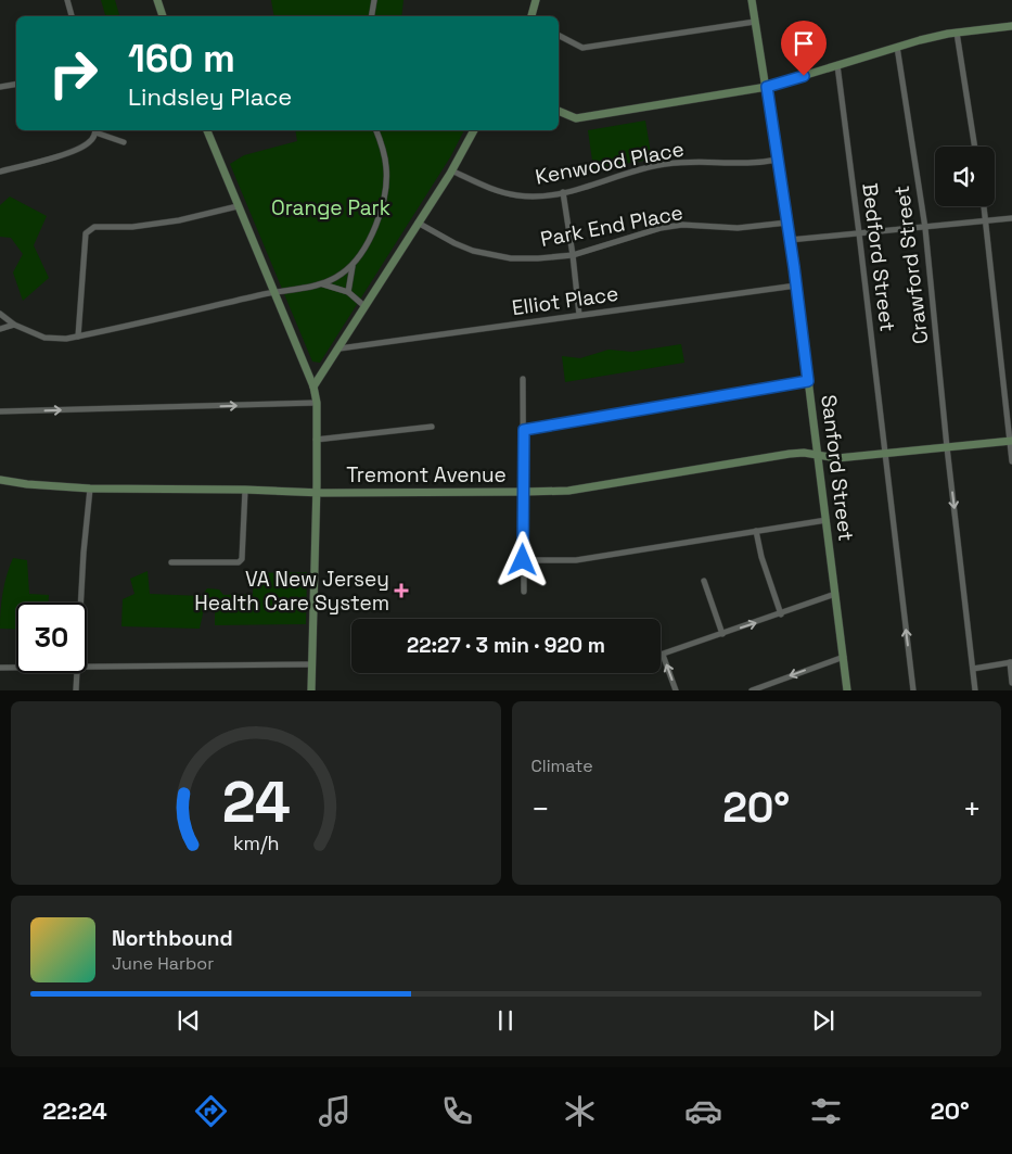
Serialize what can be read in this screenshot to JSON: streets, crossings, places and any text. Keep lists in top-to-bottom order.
{
  "streets": {
    "main road": ["Sanford Street", "Tremont Avenue"],
    "street": [
      "Kenwood Place",
      "Park End Place",
      "Bedford Street",
      "Crawford Street",
      "Elliot Place"
    ]
  },
  "crossings": [
    ["Kenwood Place", "Sanford Street"],
    ["Park End Place", "Sanford Street"],
    ["Bedford Street", "Tremont Avenue"],
    ["Crawford Street", "Tremont Avenue"],
    ["Elliot Place", "Sanford Street"],
    ["Sanford Street", "Tremont Avenue"]
  ],
  "one_way": ["Bedford Street"],
  "parks": ["Orange Park"],
  "places": {
    "health": ["VA New Jersey Health Care System"]
  },
  "page": {
    "turn": ["160 m", "Lindsley Place"],
    "limit": "30",
    "trip": "22:27 · 3 min · 920 m",
    "tile": "Climate",
    "heat": ["−", "20°", "+"],
    "song": ["Northbound", "June Harbor"],
    "tabs": ["22:24", "20°"],
    "gauge": ["24", "km/h"]
  }
}
